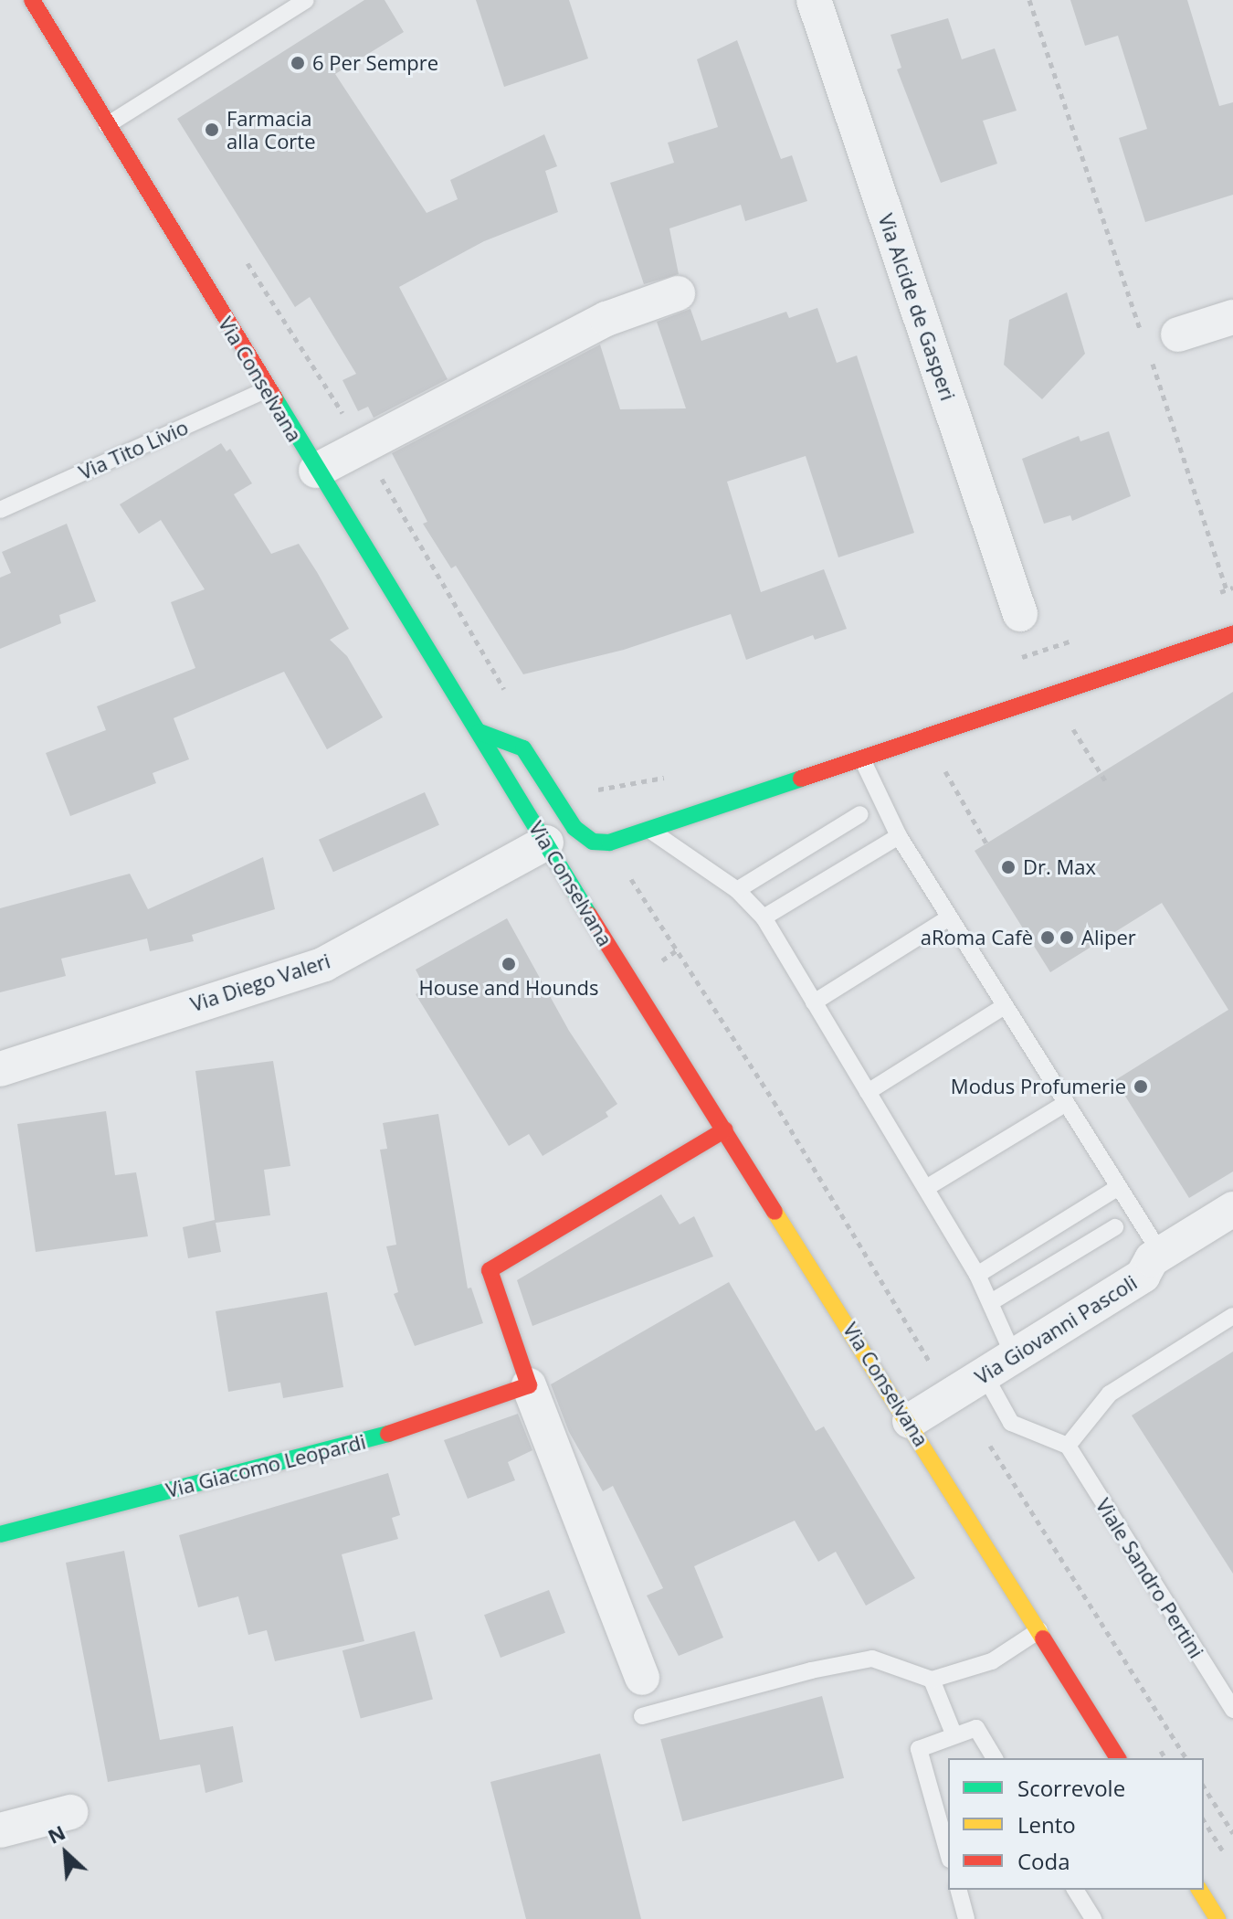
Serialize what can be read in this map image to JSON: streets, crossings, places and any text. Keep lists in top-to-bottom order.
{
  "streets": {
    "main road": ["Via Conselvana", "Via Giacomo Leopardi"],
    "street": ["Via Alcide de Gasperi", "Via Diego Valeri", "Via Giovanni Pascoli"],
    "lane": ["Via Tito Livio", "Viale Sandro Pertini"]
  },
  "crossings": [
    ["Via Conselvana", "Via Tito Livio"],
    ["Via Conselvana", "Via Diego Valeri"],
    ["Via Conselvana", "Via Giovanni Pascoli"]
  ],
  "places": [
    "6 Per Sempre",
    "Farmacia alla Corte",
    "Dr. Max",
    "aRoma Cafè",
    "Aliper",
    "House and Hounds",
    "Modus Profumerie"
  ],
  "legend": ["Scorrevole", "Lento", "Coda"],
  "north": "top left"
}
